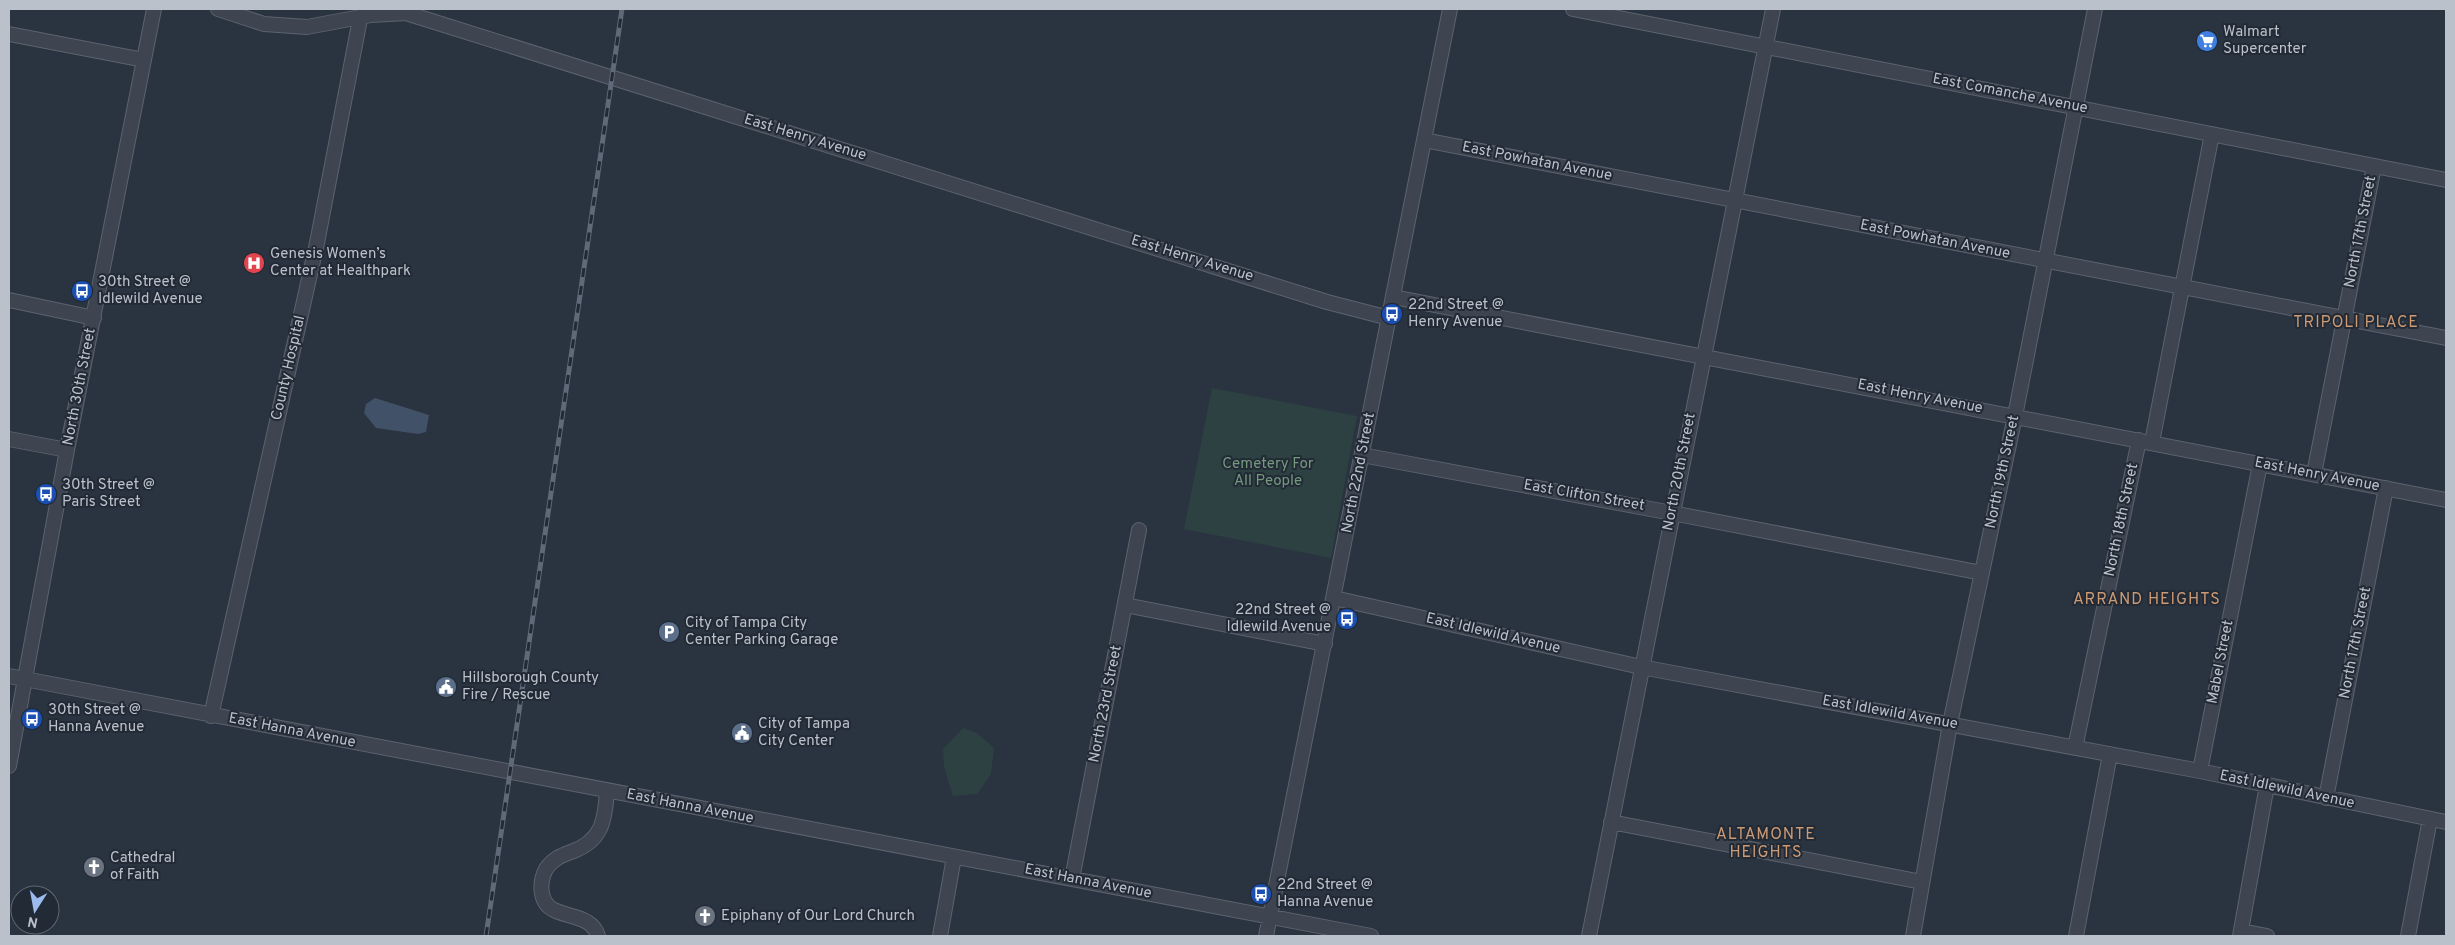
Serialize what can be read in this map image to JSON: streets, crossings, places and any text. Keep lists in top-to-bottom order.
{
  "streets": {
    "street": [
      "East Comanche Avenue",
      "East Henry Avenue",
      "East Powhatan Avenue",
      "North 17th Street",
      "County Hospital",
      "North 30th Street",
      "North 20th Street",
      "North 19th Street",
      "North 22nd Street",
      "East Clifton Street",
      "North 18th Street",
      "East Idlewild Avenue",
      "Mabel Street",
      "North 23rd Street",
      "East Hanna Avenue"
    ]
  },
  "crossings": [
    ["East Comanche Avenue", "North 17th Street"],
    ["East Comanche Avenue", "North 20th Street"],
    ["East Comanche Avenue", "North 19th Street"],
    ["East Comanche Avenue", "North 18th Street"],
    ["East Henry Avenue", "North 17th Street"],
    ["East Henry Avenue", "County Hospital"],
    ["East Henry Avenue", "North 20th Street"],
    ["East Henry Avenue", "North 19th Street"],
    ["East Henry Avenue", "North 22nd Street"],
    ["East Henry Avenue", "North 18th Street"],
    ["East Henry Avenue", "Mabel Street"],
    ["East Powhatan Avenue", "North 17th Street"],
    ["East Powhatan Avenue", "North 20th Street"],
    ["East Powhatan Avenue", "North 19th Street"],
    ["East Powhatan Avenue", "North 22nd Street"],
    ["East Powhatan Avenue", "North 18th Street"],
    ["North 17th Street", "East Idlewild Avenue"],
    ["County Hospital", "East Hanna Avenue"],
    ["North 30th Street", "East Hanna Avenue"],
    ["North 20th Street", "East Clifton Street"],
    ["North 20th Street", "East Idlewild Avenue"],
    ["North 19th Street", "East Clifton Street"],
    ["North 19th Street", "East Idlewild Avenue"],
    ["North 22nd Street", "East Clifton Street"],
    ["North 22nd Street", "East Idlewild Avenue"],
    ["North 22nd Street", "East Hanna Avenue"],
    ["North 18th Street", "East Idlewild Avenue"],
    ["East Idlewild Avenue", "Mabel Street"],
    ["North 23rd Street", "East Hanna Avenue"]
  ],
  "districts": ["TRIPOLI PLACE", "ARRAND HEIGHTS", "ALTAMONTE HEIGHTS"],
  "parks": ["Cemetery For All People"],
  "places": {
    "supermarket": ["Walmart Supercenter"],
    "hospital": ["Genesis Women’s Center at Healthpark"],
    "bus stop": [
      "30th Street @ Idlewild Avenue",
      "22nd Street @ Henry Avenue",
      "30th Street @ Paris Street",
      "22nd Street @ Idlewild Avenue",
      "30th Street @ Hanna Avenue",
      "22nd Street @ Hanna Avenue"
    ],
    "parking": ["City of Tampa City Center Parking Garage"],
    "public building": ["Hillsborough County Fire / Rescue", "City of Tampa City Center"],
    "church": ["Cathedral of Faith", "Epiphany of Our Lord Church"]
  },
  "north": "bottom"
}
